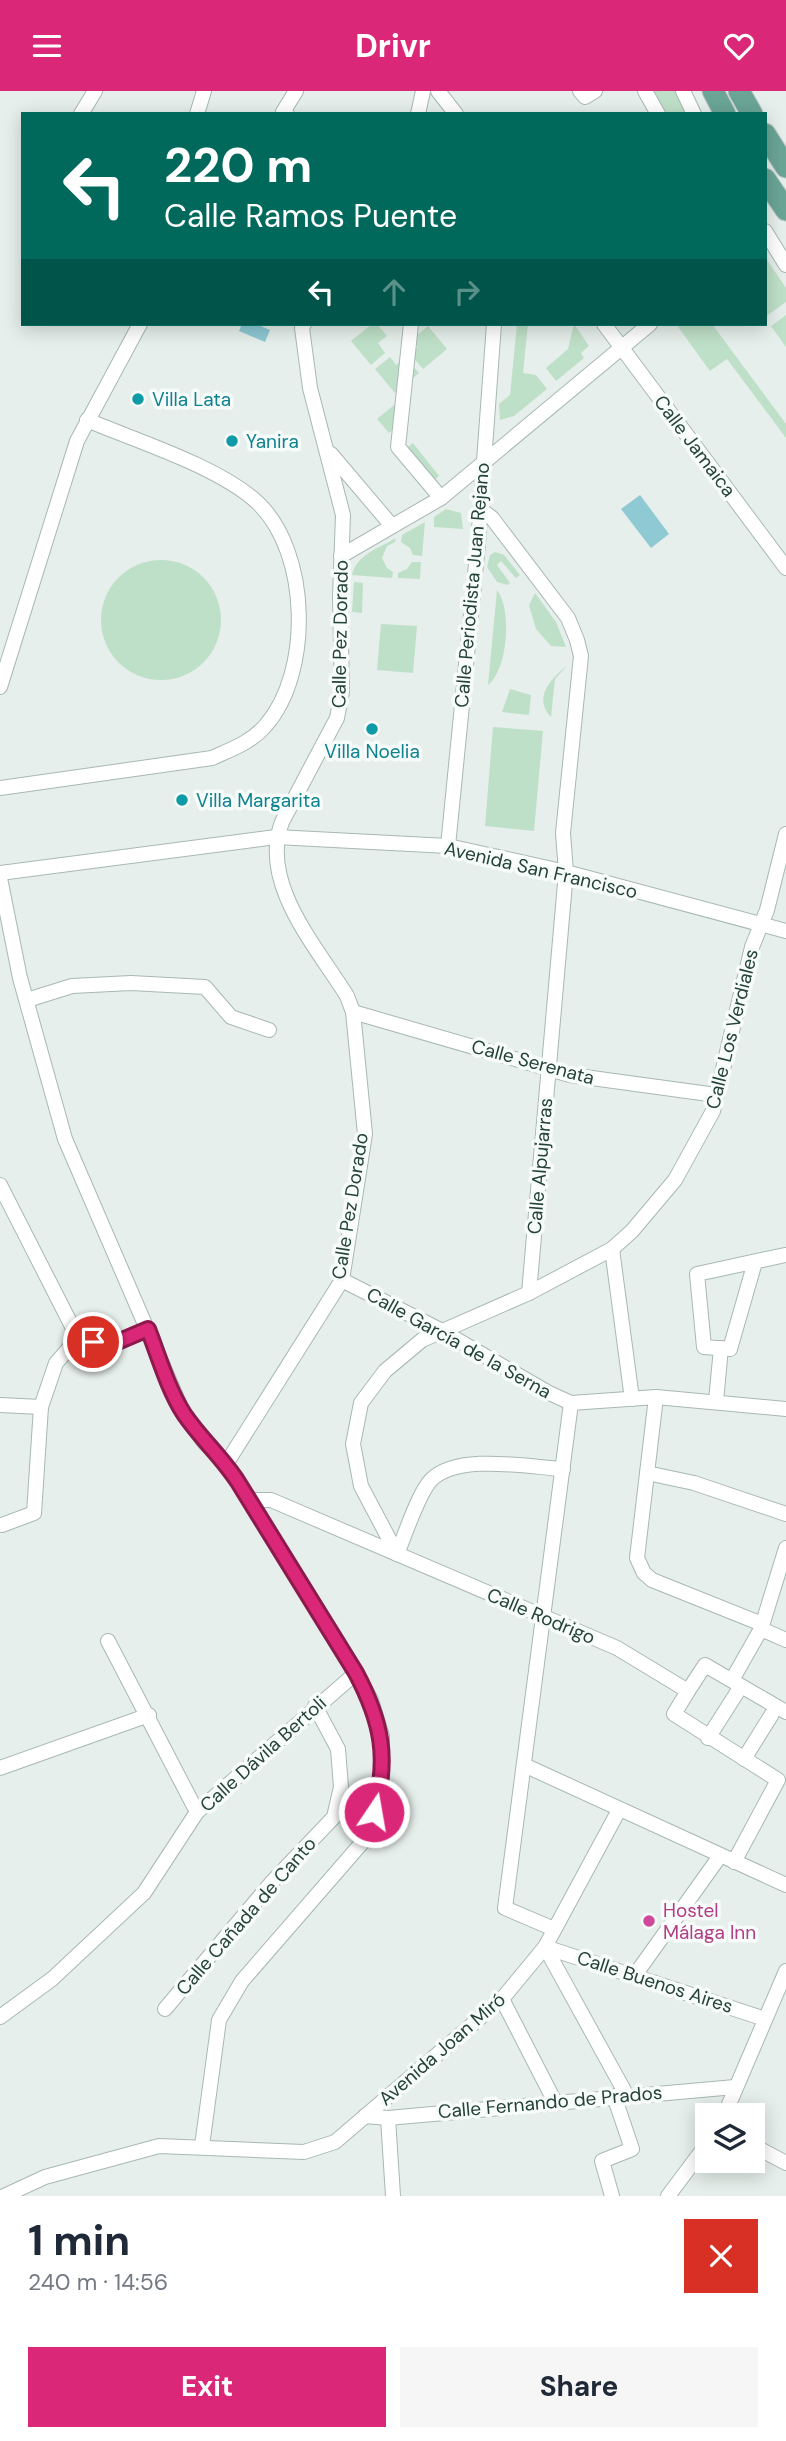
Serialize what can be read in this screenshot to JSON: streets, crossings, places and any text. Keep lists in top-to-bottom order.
{
  "streets": {
    "street": [
      "Calle Jamaica",
      "Calle Periodista Juan Rejano",
      "Calle Pez Dorado",
      "Avenida San Francisco",
      "Calle Los Verdiales",
      "Calle Serenata",
      "Calle Alpujarras",
      "Calle García de la Serna",
      "Calle Rodrigo",
      "Calle Dávila Bertoli",
      "Calle Cañada de Canto",
      "Calle Buenos Aires",
      "Avenida Joan Miró",
      "Calle Fernando de Prados"
    ]
  },
  "crossings": [
    ["Calle Periodista Juan Rejano", "Avenida San Francisco"],
    ["Calle Periodista Juan Rejano", "Calle Alpujarras"],
    ["Calle Pez Dorado", "Avenida San Francisco"],
    ["Calle Pez Dorado", "Calle Serenata"],
    ["Calle Pez Dorado", "Calle García de la Serna"],
    ["Avenida San Francisco", "Calle Los Verdiales"],
    ["Avenida San Francisco", "Calle Alpujarras"],
    ["Calle Los Verdiales", "Calle Serenata"],
    ["Calle Los Verdiales", "Calle Alpujarras"],
    ["Calle Los Verdiales", "Calle García de la Serna"],
    ["Calle Los Verdiales", "Calle Rodrigo"],
    ["Calle Serenata", "Calle Alpujarras"],
    ["Calle Dávila Bertoli", "Calle Cañada de Canto"],
    ["Calle Buenos Aires", "Avenida Joan Miró"],
    ["Avenida Joan Miró", "Calle Fernando de Prados"]
  ],
  "places": [
    "Villa Lata",
    "Yanira",
    "Villa Noelia",
    "Villa Margarita",
    "Hostel Málaga Inn"
  ],
  "page": {
    "header": "Drivr",
    "turn": ["220 m", "Calle Ramos Puente"],
    "heading": ["1 min", "240 m · 14:56"],
    "buttons": ["Exit", "Share"]
  }
}
